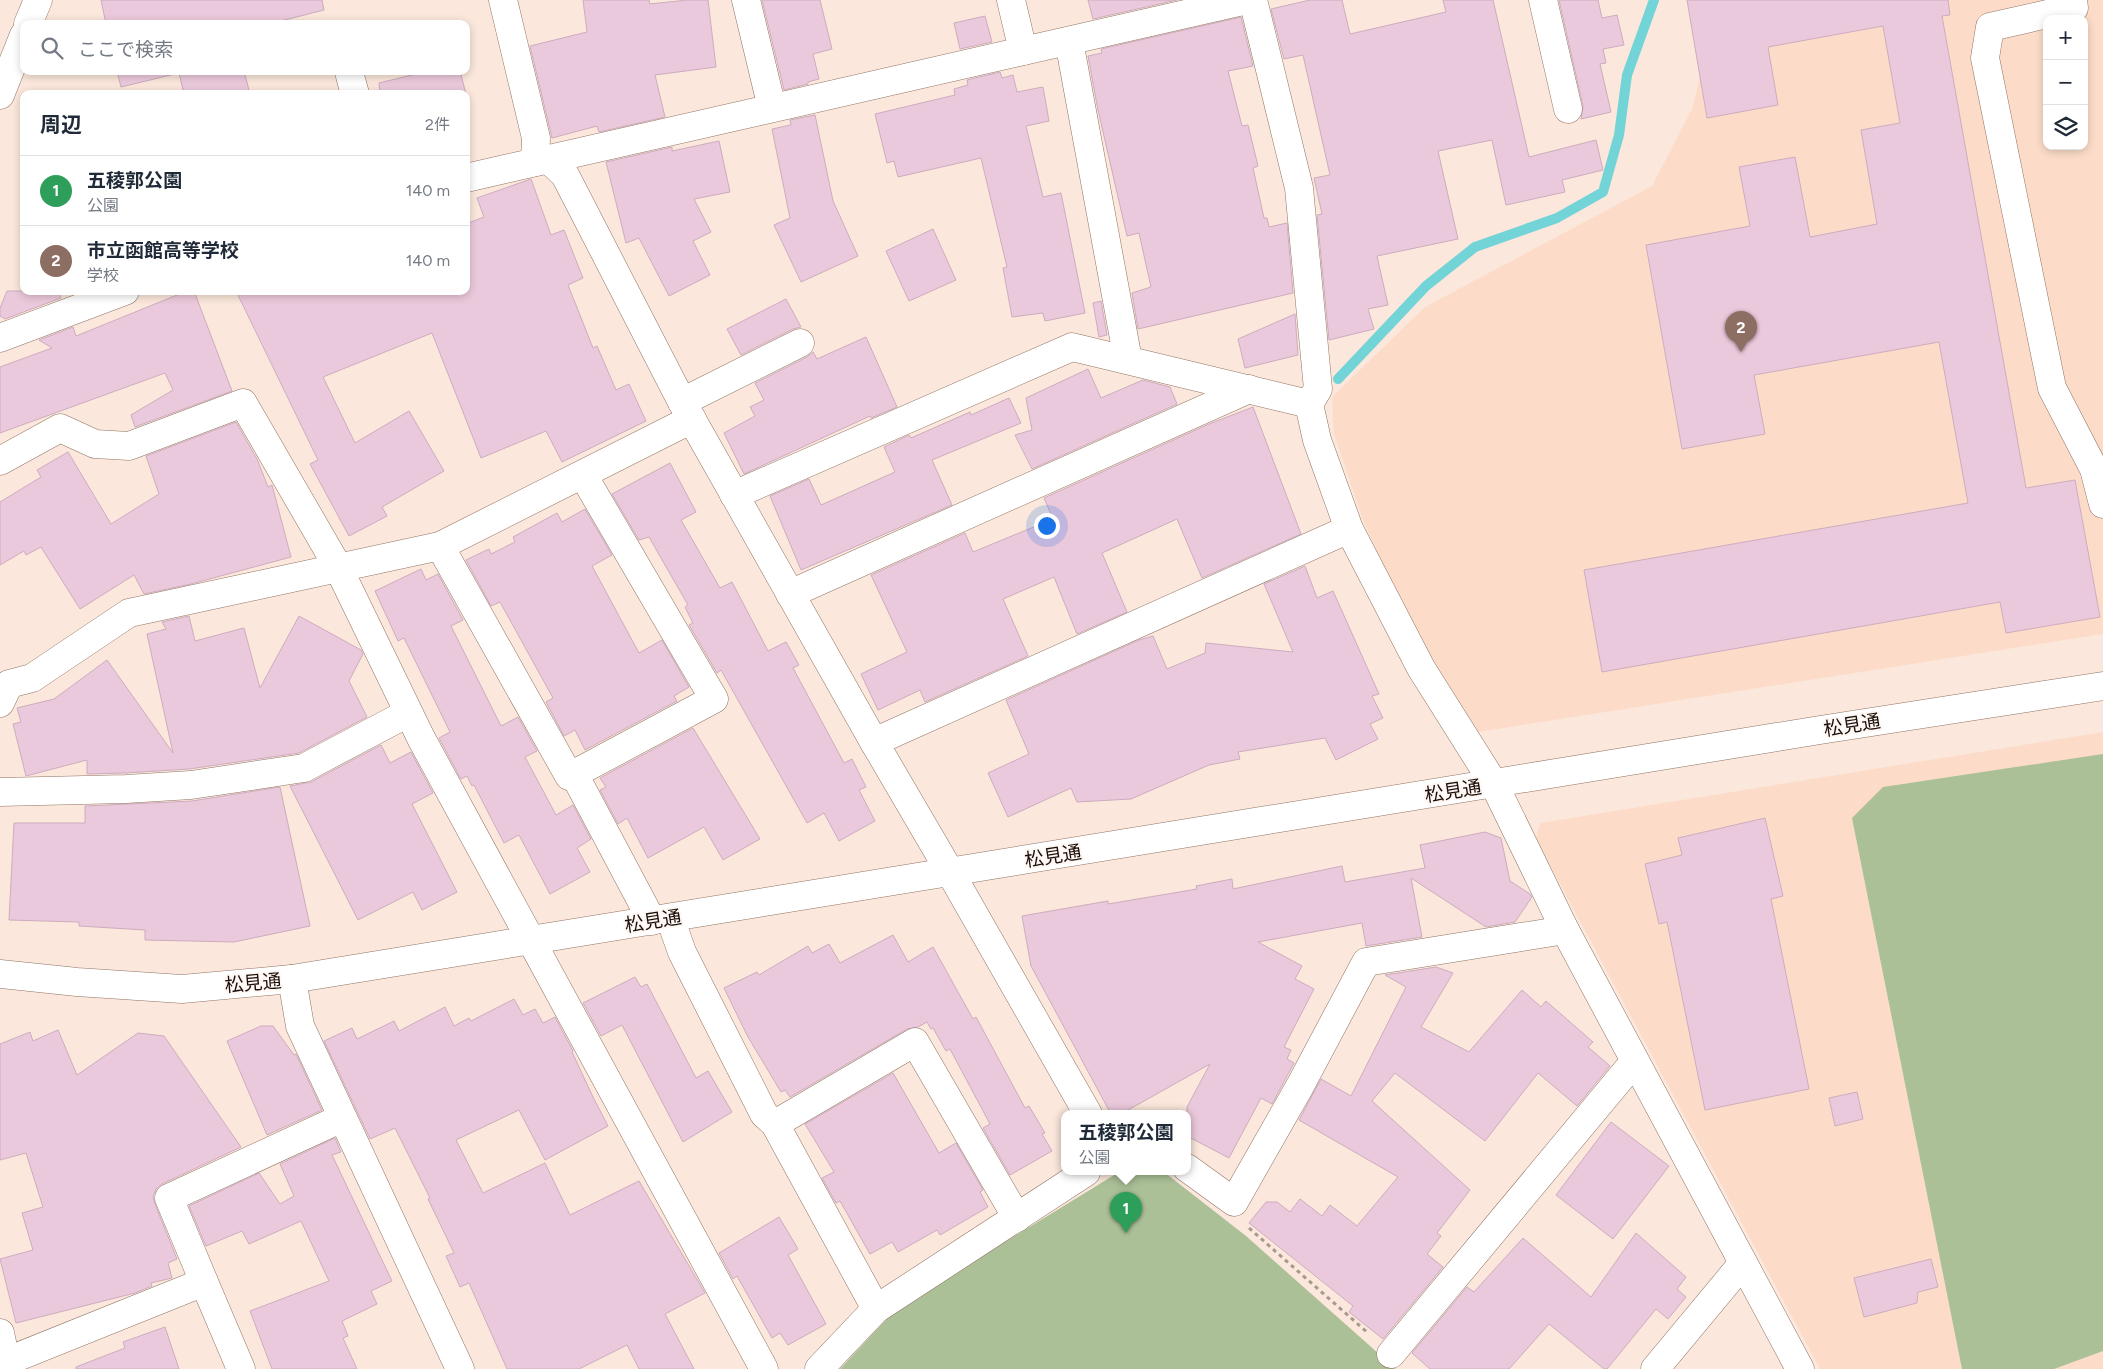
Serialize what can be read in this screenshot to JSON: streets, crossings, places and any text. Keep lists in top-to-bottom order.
{
  "streets": {
    "street": ["松見通"]
  },
  "page": {
    "map_buttons": ["+", "−"],
    "search": "ここで検索",
    "heading": ["周辺", "2件"],
    "list": [
      {
        "mark": "1",
        "name": "五稜郭公園",
        "note": "公園",
        "value": "140 m"
      },
      {
        "mark": "2",
        "name": "市立函館高等学校",
        "note": "学校",
        "value": "140 m"
      }
    ],
    "pins": ["2", "1"],
    "popup": ["五稜郭公園", "公園"]
  }
}
